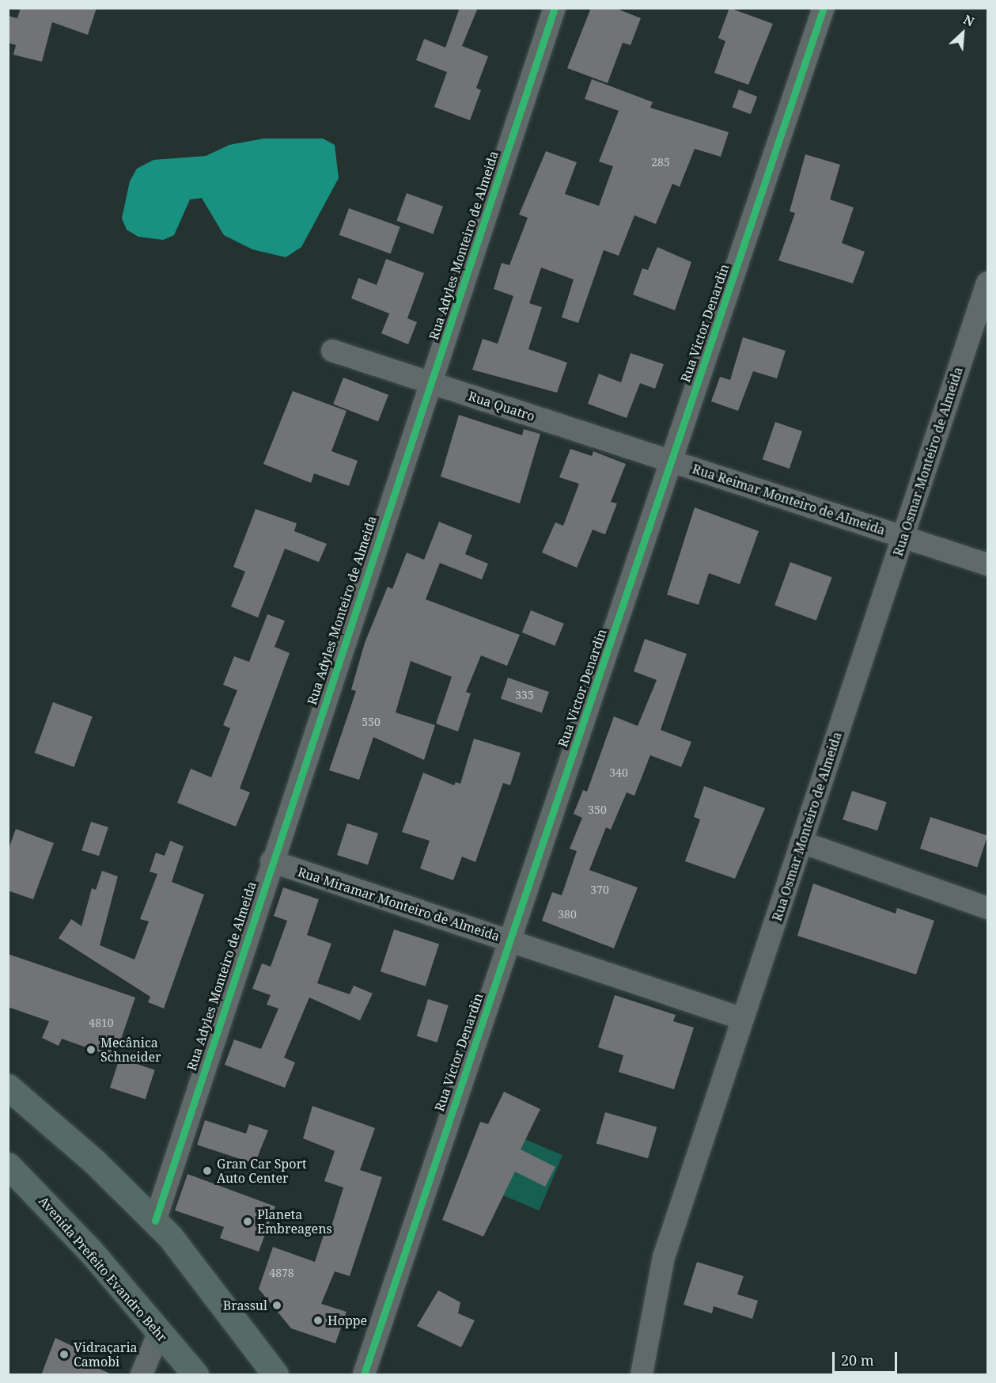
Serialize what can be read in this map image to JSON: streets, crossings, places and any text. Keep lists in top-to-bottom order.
{
  "streets": {
    "highway": ["Avenida Prefeito Evandro Behr"],
    "street": [
      "Rua Adyles Monteiro de Almeida",
      "Rua Victor Denardin",
      "Rua Quatro",
      "Rua Osmar Monteiro de Almeida",
      "Rua Reimar Monteiro de Almeida",
      "Rua Miramar Monteiro de Almeida"
    ]
  },
  "crossings": [
    ["Rua Adyles Monteiro de Almeida", "Rua Quatro"],
    ["Rua Adyles Monteiro de Almeida", "Rua Miramar Monteiro de Almeida"],
    ["Rua Victor Denardin", "Rua Quatro"],
    ["Rua Victor Denardin", "Rua Reimar Monteiro de Almeida"],
    ["Rua Victor Denardin", "Rua Miramar Monteiro de Almeida"],
    ["Rua Quatro", "Rua Reimar Monteiro de Almeida"],
    ["Rua Osmar Monteiro de Almeida", "Rua Reimar Monteiro de Almeida"],
    ["Rua Osmar Monteiro de Almeida", "Rua Miramar Monteiro de Almeida"]
  ],
  "places": [
    "Mecânica Schneider",
    "Gran Car Sport Auto Center",
    "Planeta Embreagens",
    "Brassul",
    "Hoppe",
    "Vidraçaria Camobi"
  ],
  "house_numbers": [
    "285",
    "335",
    "550",
    "340",
    "350",
    "370",
    "380",
    "4810",
    "4878"
  ],
  "scale_bar": "20 m",
  "north": "top right"
}
